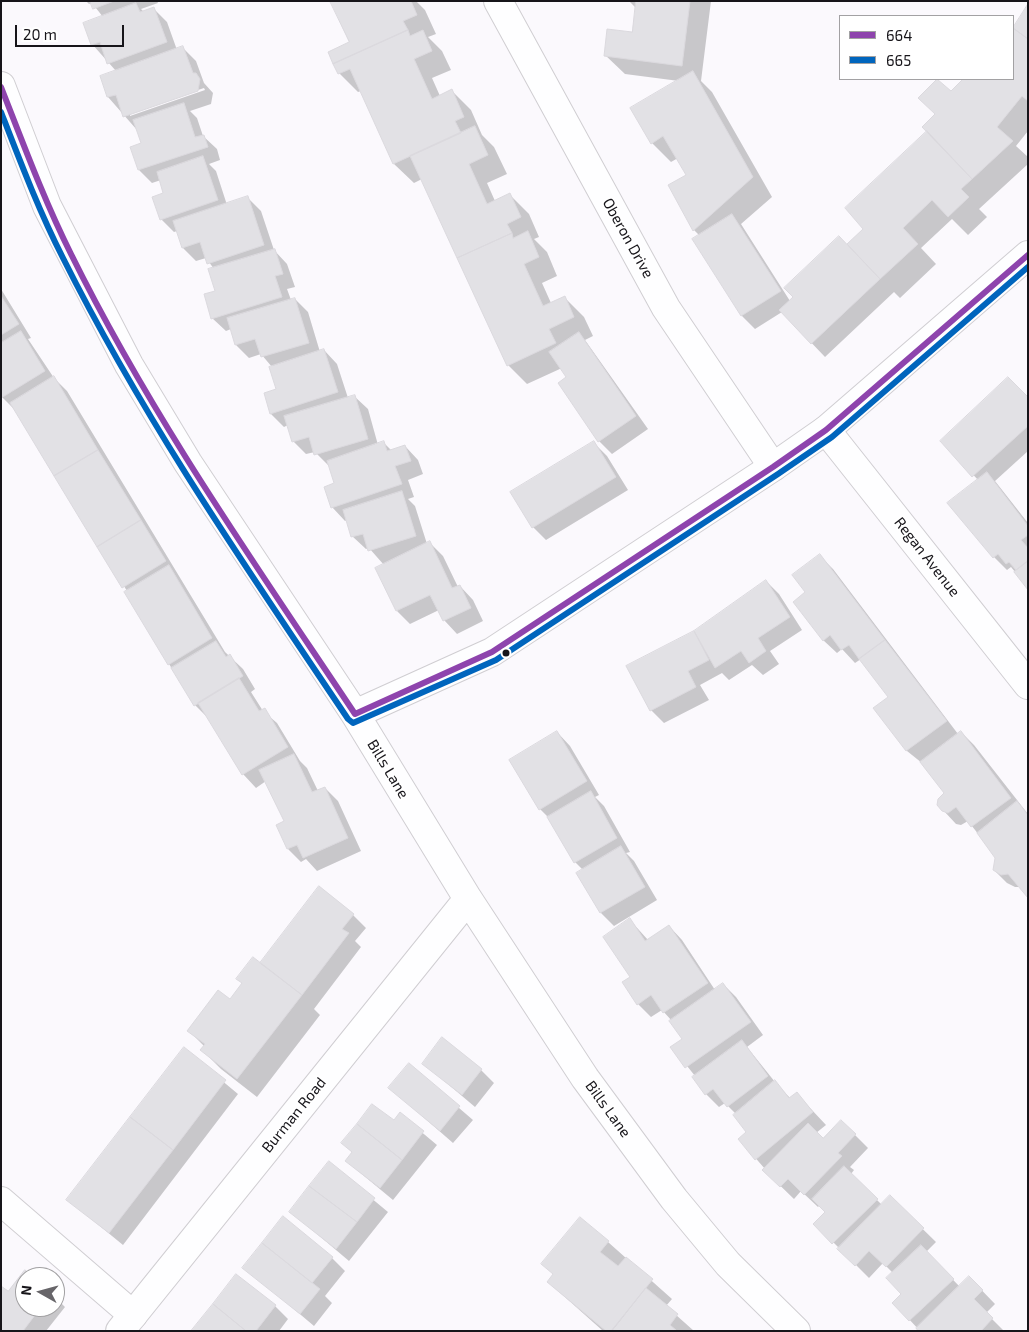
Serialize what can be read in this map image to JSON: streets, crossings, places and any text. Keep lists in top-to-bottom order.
{
  "streets": {
    "street": [
      "Oberon Drive",
      "Regan Avenue",
      "Bills Lane",
      "Burman Road"
    ]
  },
  "crossings": [
    ["Bills Lane", "Burman Road"]
  ],
  "lines": ["transit line 664", "transit line 665"],
  "legend": ["664", "665"],
  "scale_bar": "20 m",
  "north": "left"
}
